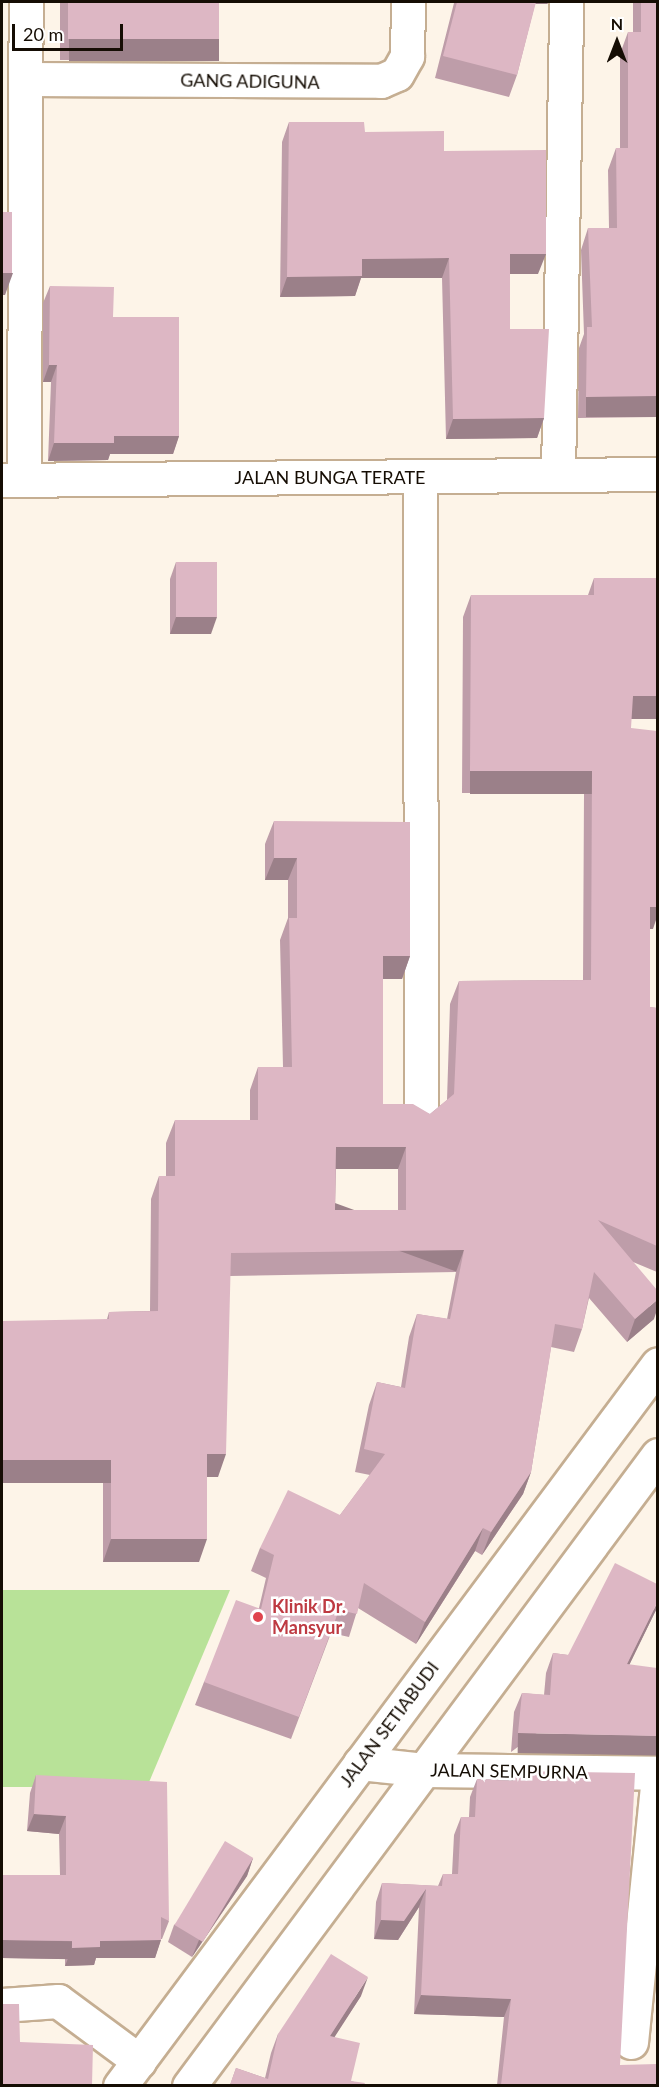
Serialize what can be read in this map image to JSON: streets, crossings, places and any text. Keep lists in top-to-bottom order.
{
  "streets": {
    "street": [
      "GANG ADIGUNA",
      "JALAN BUNGA TERATE",
      "JALAN SETIABUDI",
      "JALAN SEMPURNA"
    ]
  },
  "crossings": [
    ["JALAN SETIABUDI", "JALAN SEMPURNA"]
  ],
  "places": ["Klinik Dr. Mansyur"],
  "scale_bar": "20 m",
  "north": "top"
}
